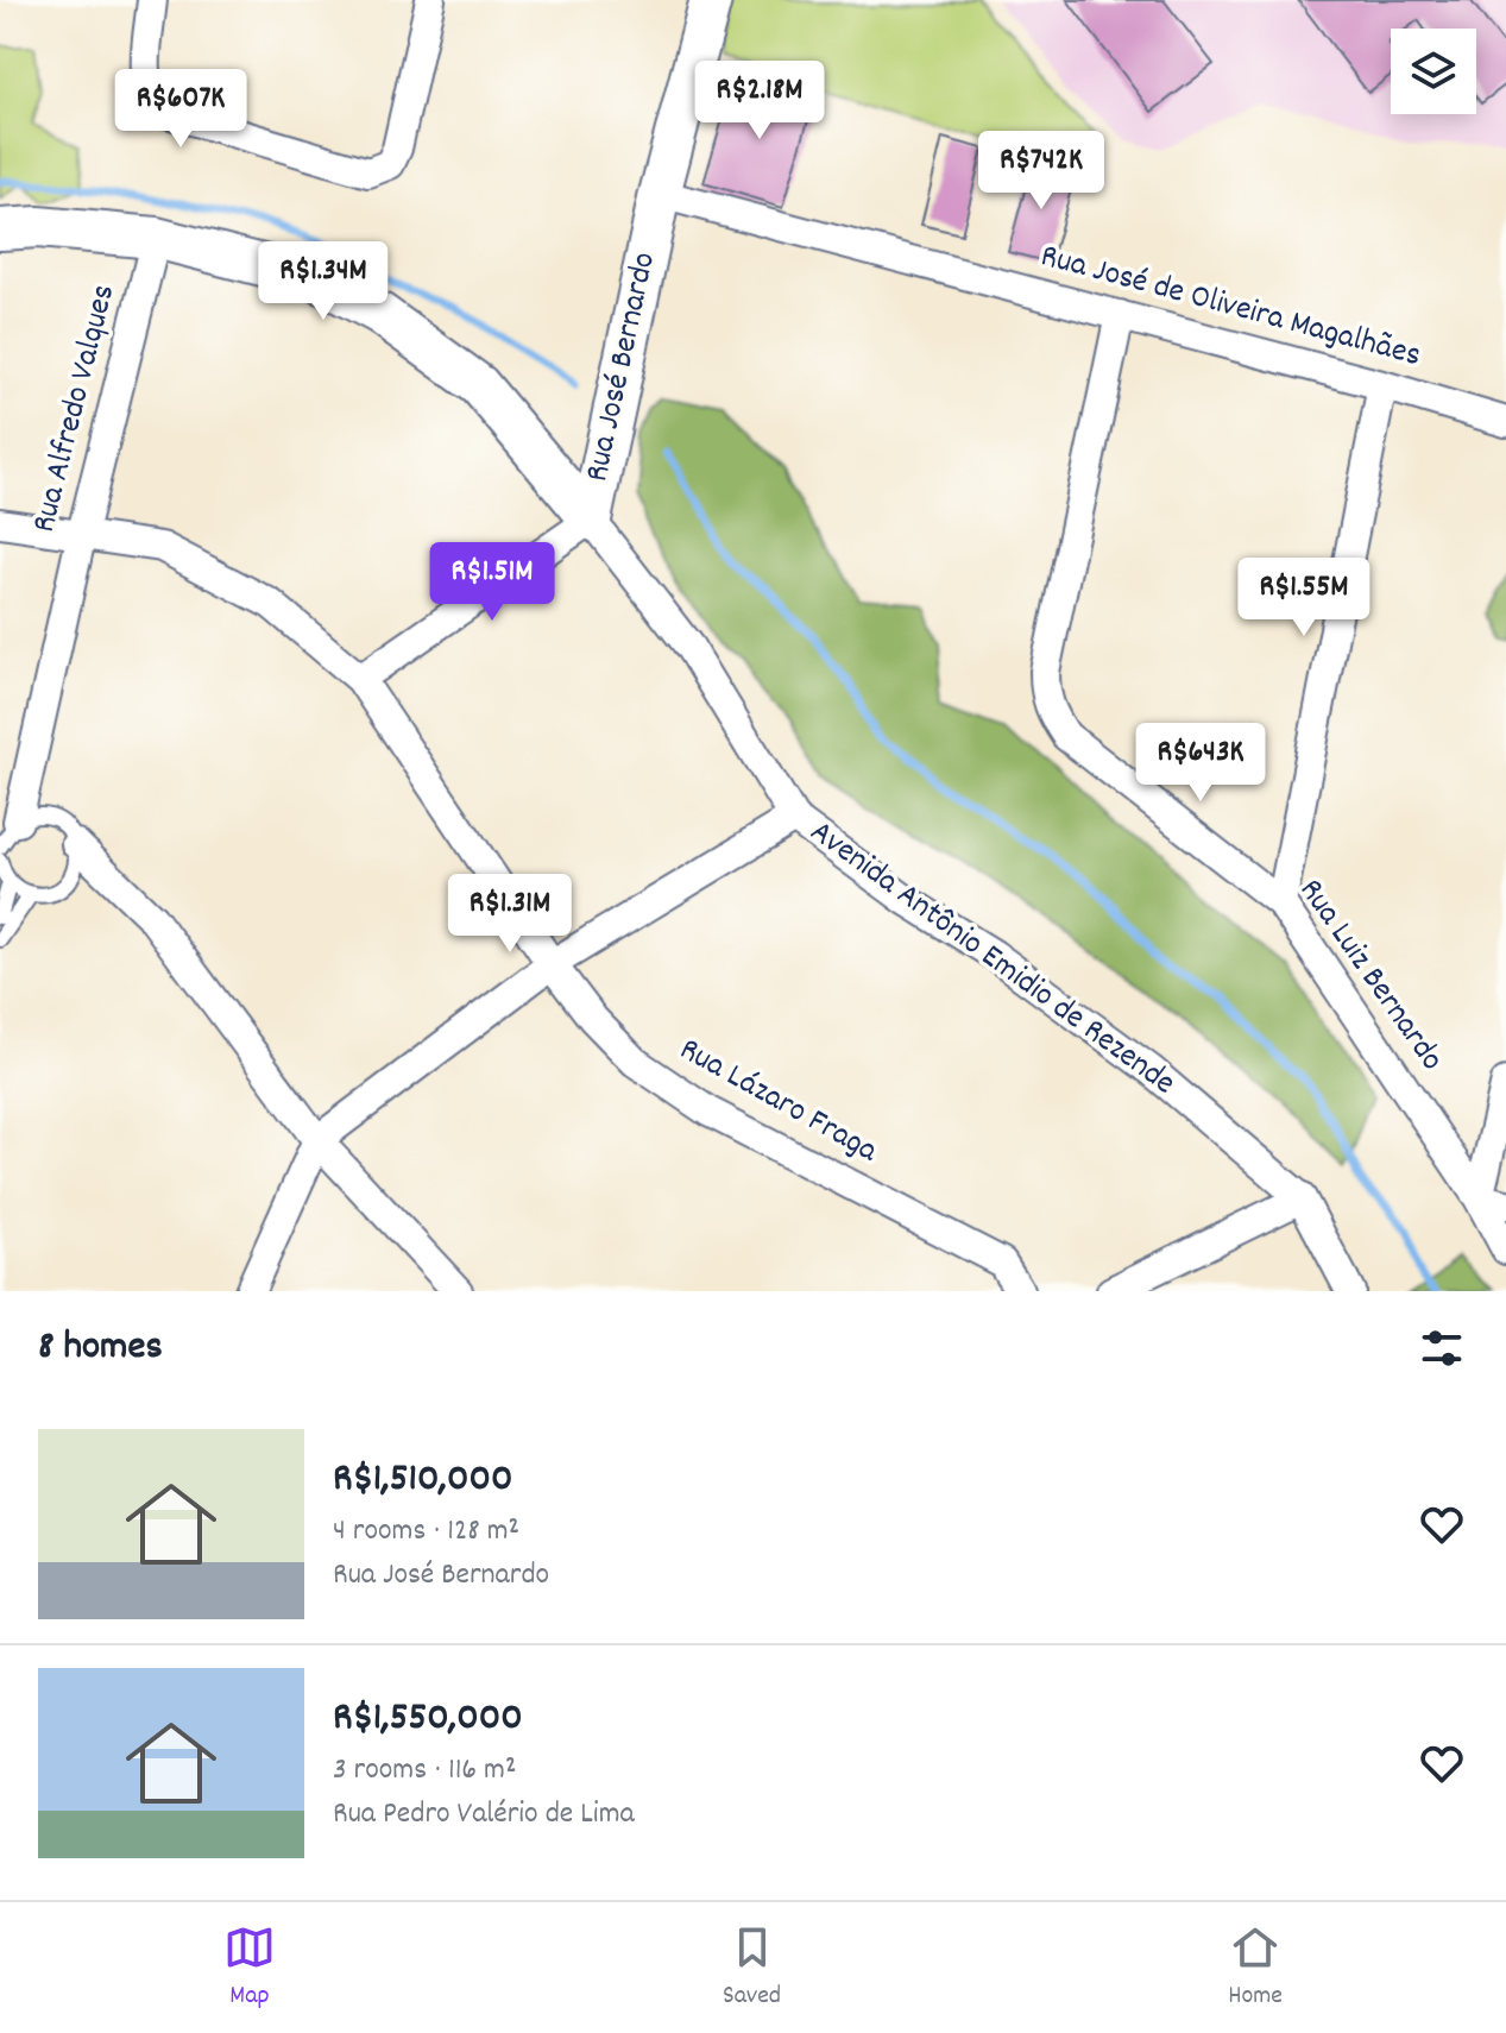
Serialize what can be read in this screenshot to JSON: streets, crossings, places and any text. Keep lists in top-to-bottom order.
{
  "streets": {
    "street": [
      "Rua José de Oliveira Magalhães",
      "Rua José Bernardo",
      "Rua Alfredo Valques",
      "Avenida Antônio Emidio de Rezende",
      "Rua Luiz Bernardo",
      "Rua Lázaro Fraga"
    ]
  },
  "crossings": [
    ["Rua José de Oliveira Magalhães", "Rua José Bernardo"],
    ["Rua José de Oliveira Magalhães", "Rua Luiz Bernardo"],
    ["Rua José Bernardo", "Avenida Antônio Emidio de Rezende"],
    ["Rua José Bernardo", "Rua Lázaro Fraga"],
    ["Rua Alfredo Valques", "Avenida Antônio Emidio de Rezende"],
    ["Rua Alfredo Valques", "Rua Lázaro Fraga"]
  ],
  "page": {
    "price": [
      "R$2.18M",
      "R$607K",
      "R$742K",
      "R$1.34M",
      "R$1.51M",
      "R$1.55M",
      "R$643K",
      "R$1.31M"
    ],
    "heading": "8 homes",
    "list": [
      {
        "name": "R$1,510,000",
        "note": "4 rooms · 128 m² · Rua José Bernardo"
      },
      {
        "name": "R$1,550,000",
        "note": "3 rooms · 116 m² · Rua Pedro Valério de Lima"
      }
    ],
    "tabs": ["Map", "Saved", "Home"]
  }
}
